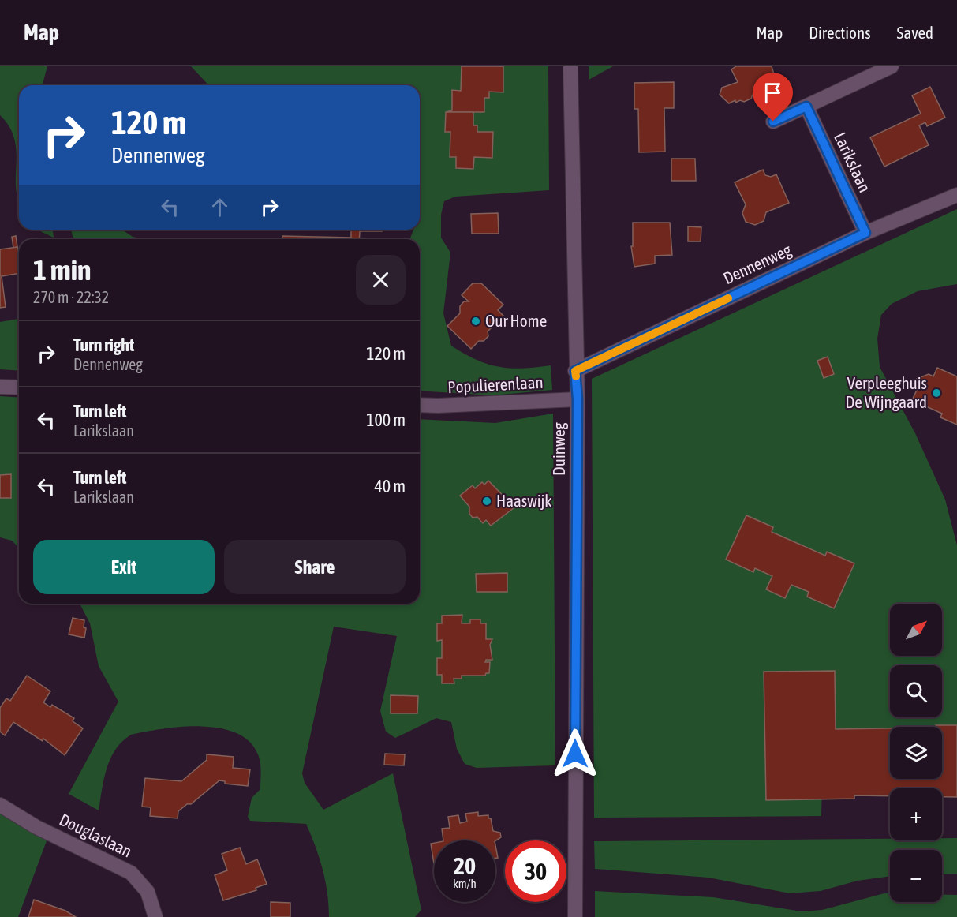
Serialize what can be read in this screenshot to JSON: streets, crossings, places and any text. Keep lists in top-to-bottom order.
{
  "streets": {
    "street": [
      "Larikslaan",
      "Dennenweg",
      "Populierenlaan",
      "Duinweg",
      "Douglaslaan"
    ]
  },
  "crossings": [
    ["Larikslaan", "Dennenweg"],
    ["Dennenweg", "Duinweg"],
    ["Populierenlaan", "Duinweg"]
  ],
  "places": ["Our Home", "Verpleeghuis De Wijngaard", "Haaswijk"],
  "north": "top right",
  "page": {
    "header": "Map",
    "nav": ["Map", "Directions", "Saved"],
    "turn": ["120 m", "Dennenweg"],
    "heading": ["1 min", "270 m · 22:32"],
    "list": [
      {
        "name": "Turn right",
        "note": "Dennenweg",
        "value": "120 m"
      },
      {
        "name": "Turn left",
        "note": "Larikslaan",
        "value": "100 m"
      },
      {
        "name": "Turn left",
        "note": "Larikslaan",
        "value": "40 m"
      }
    ],
    "buttons": ["Exit", "Share"],
    "map_buttons": ["+", "−"],
    "speed": "20 km/h",
    "limit": "30"
  }
}
